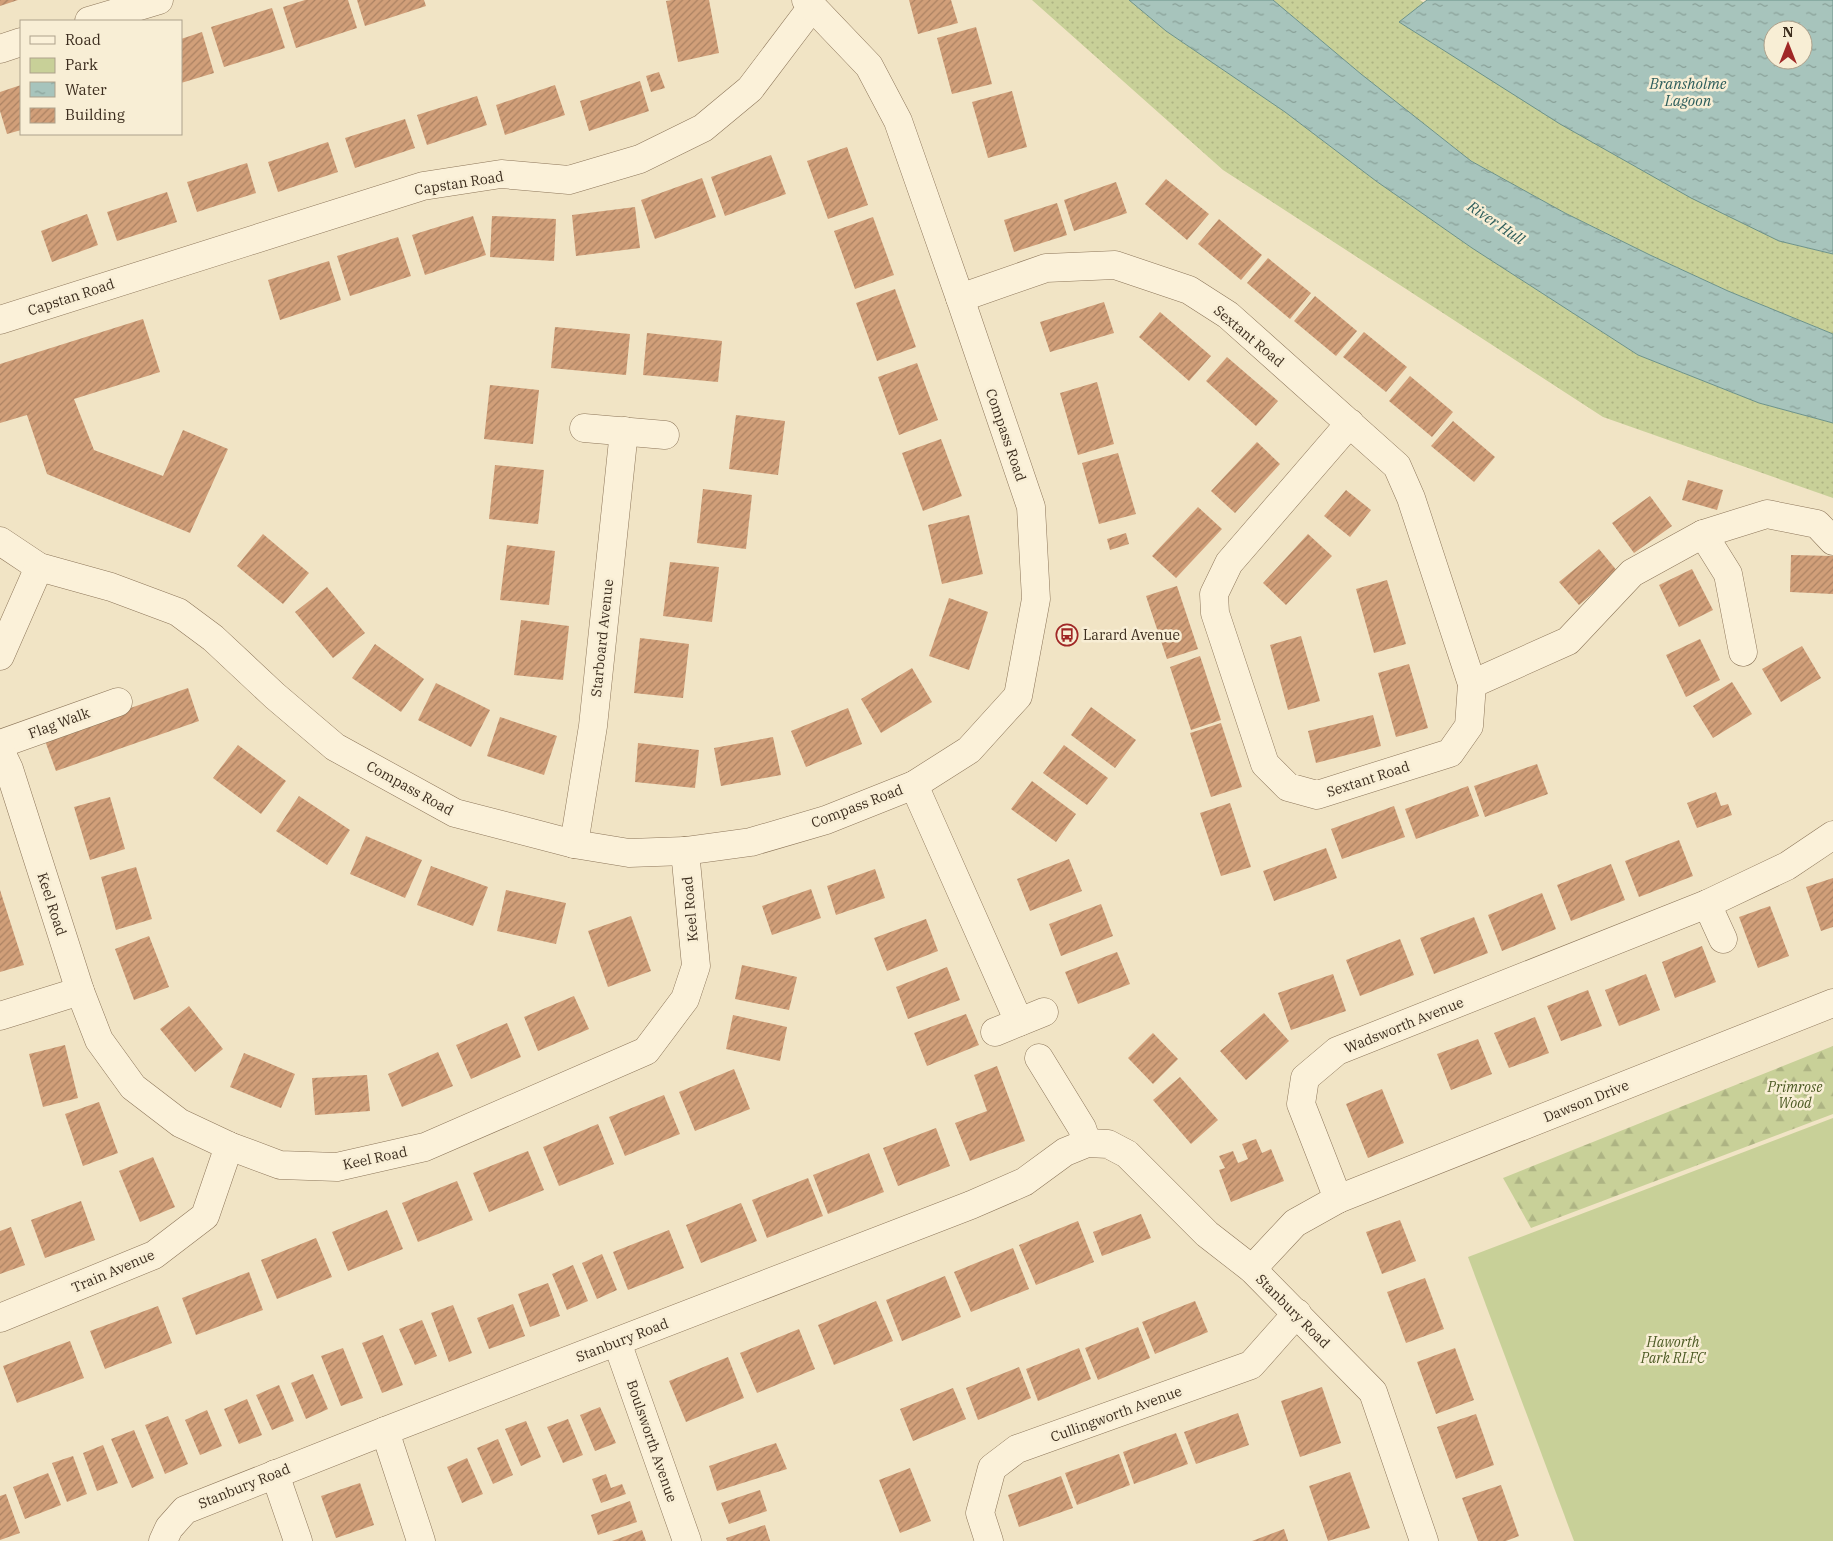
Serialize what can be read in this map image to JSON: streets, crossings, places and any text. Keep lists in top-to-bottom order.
{
  "streets": {
    "street": [
      "Capstan Road",
      "Sextant Road",
      "Compass Road",
      "Starboard Avenue",
      "Flag Walk",
      "Keel Road",
      "Wadsworth Avenue",
      "Dawson Drive",
      "Train Avenue",
      "Stanbury Road",
      "Cullingworth Avenue",
      "Boulsworth Avenue"
    ]
  },
  "crossings": [
    ["Capstan Road", "Compass Road"],
    ["Sextant Road", "Compass Road"],
    ["Compass Road", "Starboard Avenue"],
    ["Compass Road", "Keel Road"],
    ["Flag Walk", "Keel Road"],
    ["Keel Road", "Train Avenue"],
    ["Wadsworth Avenue", "Dawson Drive"],
    ["Stanbury Road", "Cullingworth Avenue"],
    ["Stanbury Road", "Boulsworth Avenue"]
  ],
  "water": ["Bransholme Lagoon", "River Hull"],
  "parks": ["Primrose Wood", "Haworth Park RLFC"],
  "places": {
    "bus stop": ["Larard Avenue"]
  },
  "legend": [
    "Road",
    "Park",
    "Water",
    "Building"
  ],
  "north": "top"
}
